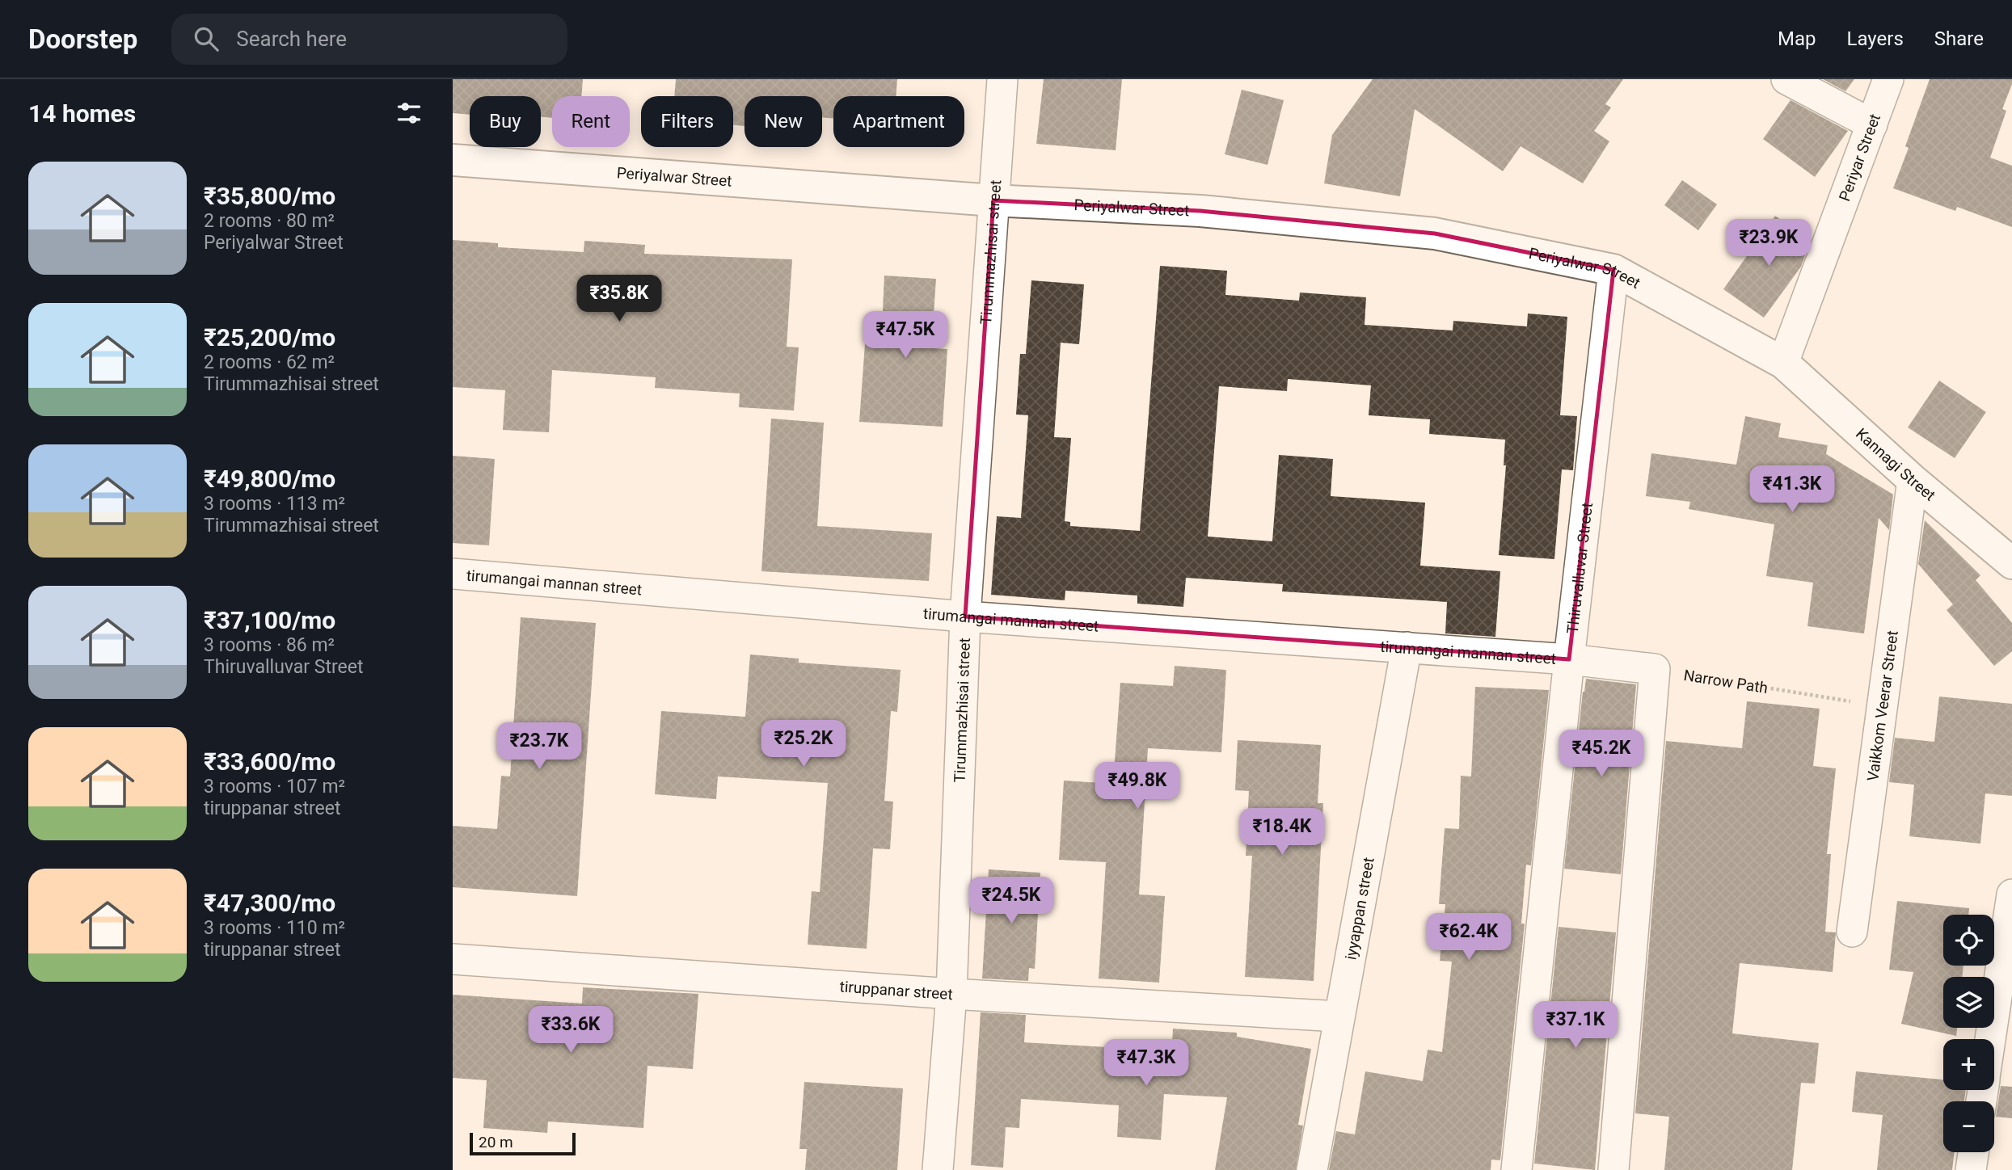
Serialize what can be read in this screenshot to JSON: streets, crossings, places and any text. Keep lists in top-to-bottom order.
{
  "streets": {
    "street": [
      "Periyar Street",
      "Periyalwar Street",
      "Tirummazhisai street",
      "Kannagi Street",
      "Thiruvalluvar Street",
      "tirumangai mannan street",
      "Vaikkom Veerar Street",
      "iyyappan street",
      "tiruppanar street"
    ],
    "path": ["Narrow Path"]
  },
  "crossings": [
    ["Periyar Street", "Periyalwar Street"],
    ["Periyar Street", "Kannagi Street"],
    ["Periyalwar Street", "Tirummazhisai street"],
    ["Periyalwar Street", "Kannagi Street"],
    ["Periyalwar Street", "Thiruvalluvar Street"],
    ["Tirummazhisai street", "tirumangai mannan street"],
    ["Tirummazhisai street", "tiruppanar street"],
    ["Kannagi Street", "Vaikkom Veerar Street"],
    ["Thiruvalluvar Street", "tirumangai mannan street"],
    ["tirumangai mannan street", "iyyappan street"],
    ["Narrow Path", "Vaikkom Veerar Street"],
    ["iyyappan street", "tiruppanar street"]
  ],
  "scale_bar": "20 m",
  "page": {
    "header": "Doorstep",
    "search": "Search here",
    "nav": ["Map", "Layers", "Share"],
    "heading": "14 homes",
    "chip": [
      "Buy",
      "Rent",
      "Filters",
      "New",
      "Apartment"
    ],
    "list": [
      {
        "name": "₹35,800/mo",
        "note": "2 rooms · 80 m² · Periyalwar Street"
      },
      {
        "name": "₹25,200/mo",
        "note": "2 rooms · 62 m² · Tirummazhisai street"
      },
      {
        "name": "₹49,800/mo",
        "note": "3 rooms · 113 m² · Tirummazhisai street"
      },
      {
        "name": "₹37,100/mo",
        "note": "3 rooms · 86 m² · Thiruvalluvar Street"
      },
      {
        "name": "₹33,600/mo",
        "note": "3 rooms · 107 m² · tiruppanar street"
      },
      {
        "name": "₹47,300/mo",
        "note": "3 rooms · 110 m² · tiruppanar street"
      }
    ],
    "price": [
      "₹23.9K",
      "₹35.8K",
      "₹47.5K",
      "₹41.3K",
      "₹25.2K",
      "₹23.7K",
      "₹45.2K",
      "₹49.8K",
      "₹18.4K",
      "₹24.5K",
      "₹62.4K",
      "₹37.1K",
      "₹33.6K",
      "₹47.3K"
    ],
    "map_buttons": ["+", "−"],
    "scale": "20 m"
  }
}
